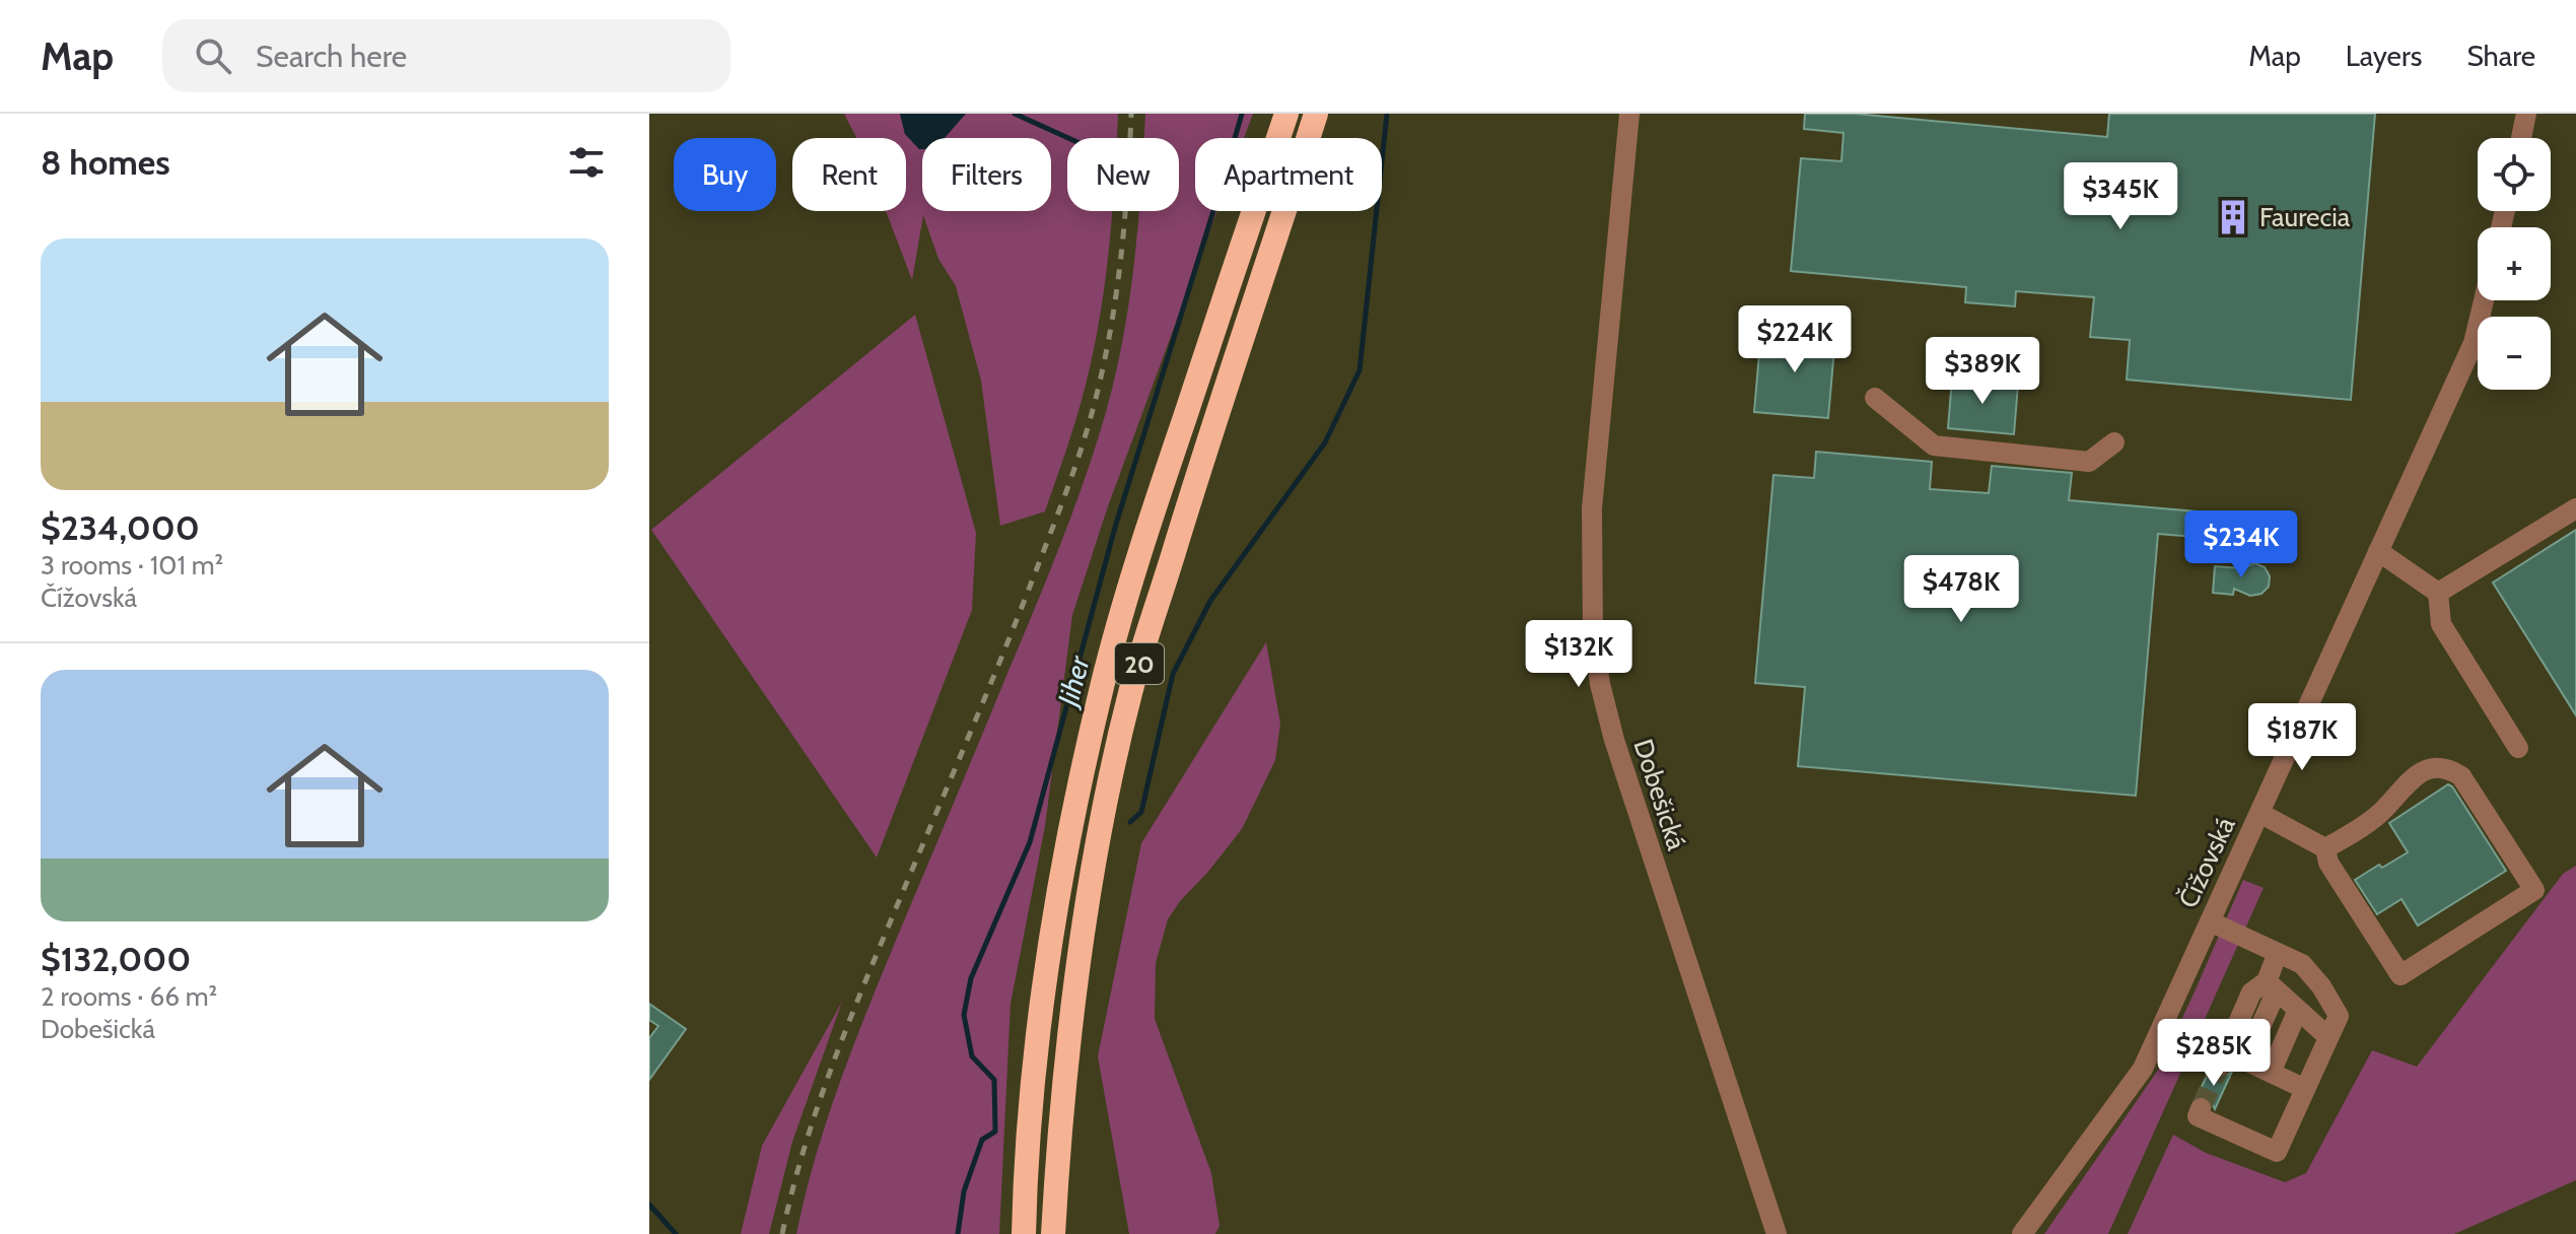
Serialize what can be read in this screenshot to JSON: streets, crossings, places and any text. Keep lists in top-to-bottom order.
{
  "streets": {
    "highway": ["20"],
    "street": ["Dobešická", "Čížovská"]
  },
  "water": ["Jiher"],
  "places": {
    "building": ["Faurecia"]
  },
  "page": {
    "header": "Map",
    "search": "Search here",
    "nav": ["Map", "Layers", "Share"],
    "heading": "8 homes",
    "map_buttons": ["+", "−"],
    "chip": [
      "Buy",
      "Rent",
      "Filters",
      "New",
      "Apartment"
    ],
    "price": [
      "$345K",
      "$224K",
      "$389K",
      "$234K",
      "$478K",
      "$132K",
      "$187K",
      "$285K"
    ],
    "list": [
      {
        "name": "$234,000",
        "note": "3 rooms · 101 m² · Čížovská"
      },
      {
        "name": "$132,000",
        "note": "2 rooms · 66 m² · Dobešická"
      }
    ]
  }
}
